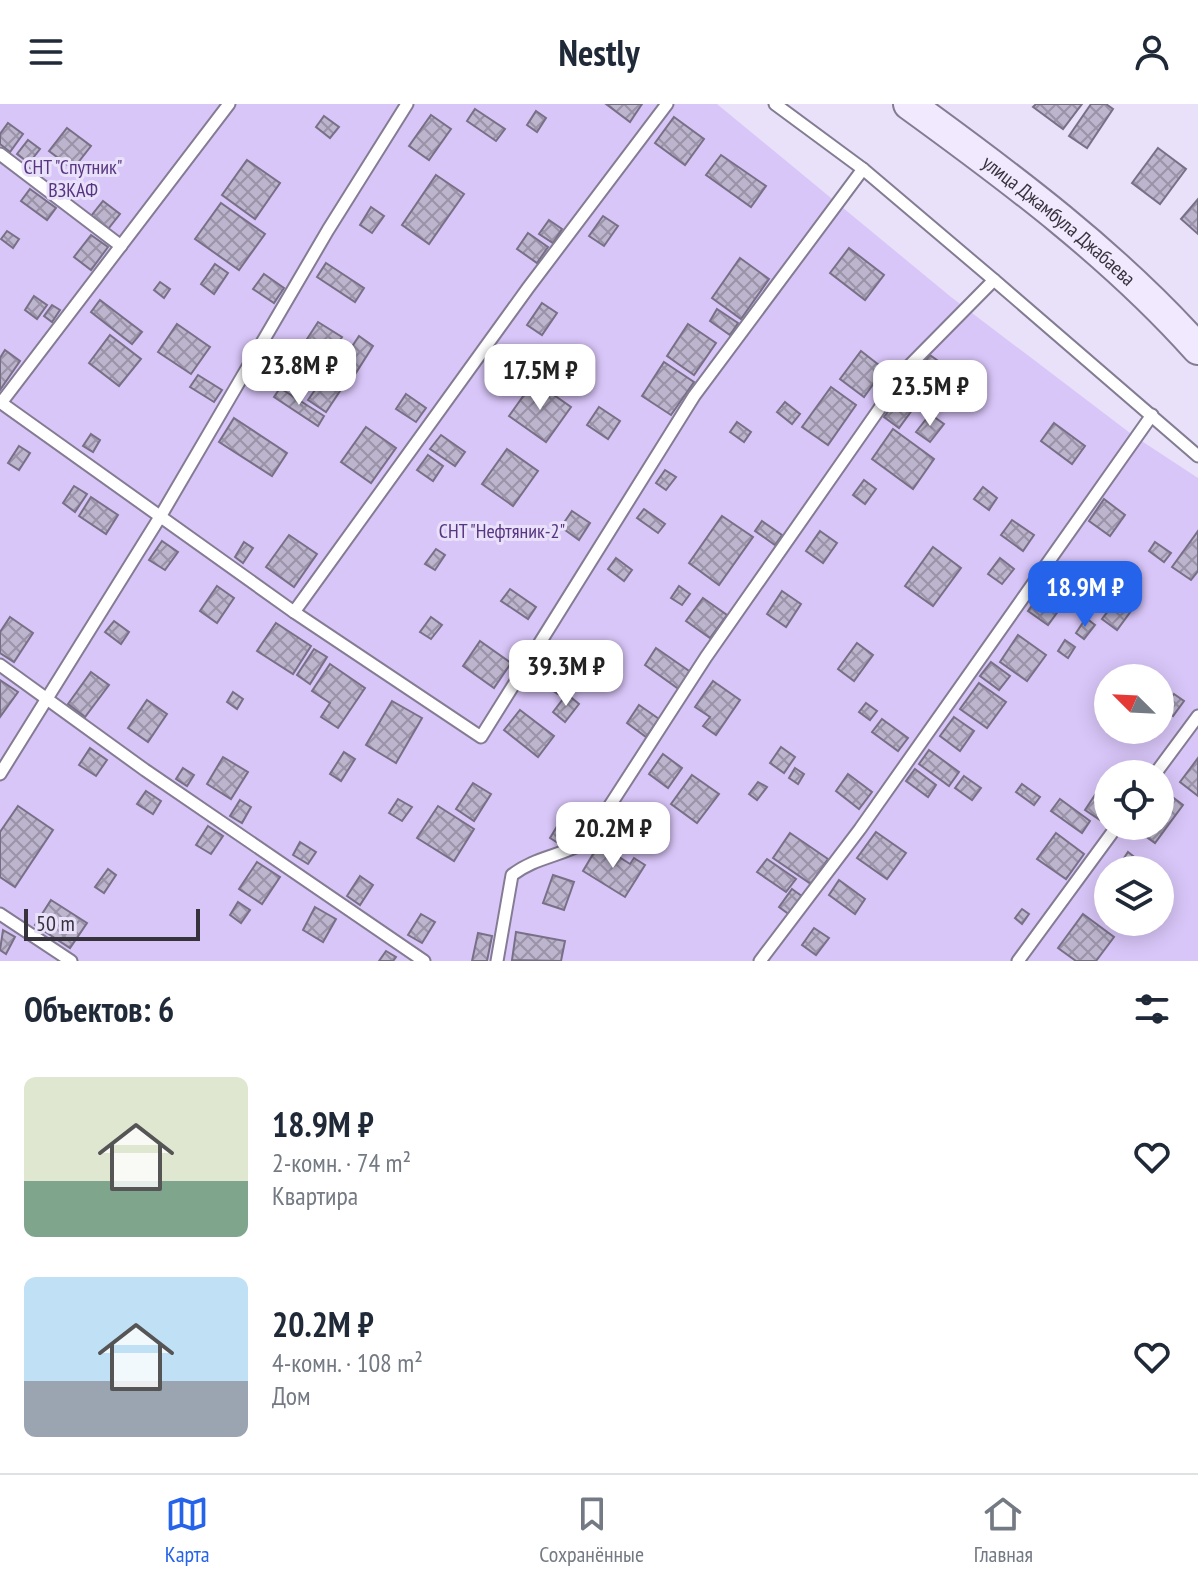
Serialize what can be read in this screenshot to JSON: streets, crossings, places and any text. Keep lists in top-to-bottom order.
{
  "streets": {
    "main road": ["улица Джамбула Джабаева"]
  },
  "parks": ["СНТ \"Спутник\" ВЗКАФ", "СНТ \"Нефтяник-2\""],
  "scale_bar": "50 m",
  "north": "top left",
  "page": {
    "header": "Nestly",
    "price": [
      "23.8M ₽",
      "17.5M ₽",
      "23.5M ₽",
      "18.9M ₽",
      "39.3M ₽",
      "20.2M ₽"
    ],
    "scale": "50 m",
    "heading": "Объектов: 6",
    "list": [
      {
        "name": "18.9M ₽",
        "note": "2-комн. · 74 m² · Квартира"
      },
      {
        "name": "20.2M ₽",
        "note": "4-комн. · 108 m² · Дом"
      }
    ],
    "tabs": ["Карта", "Сохранённые", "Главная"]
  }
}
